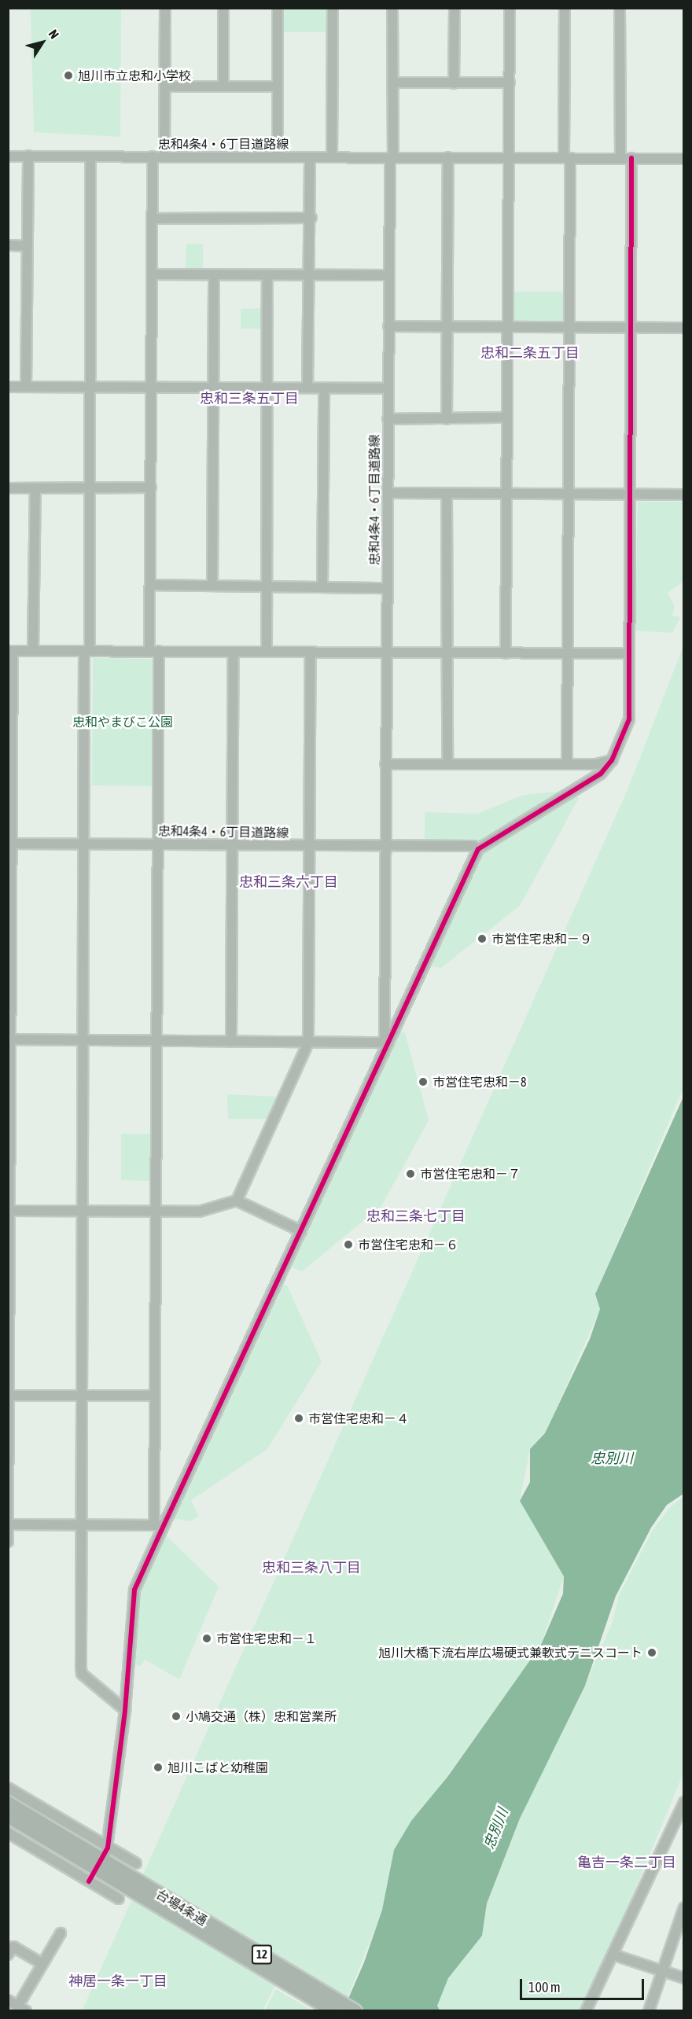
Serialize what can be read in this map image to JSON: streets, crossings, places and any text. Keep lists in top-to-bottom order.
{
  "streets": {
    "highway": ["台場4条通", "12"],
    "street": ["忠和4条4・6丁目道路線"]
  },
  "districts": [
    "忠和二条五丁目",
    "忠和三条五丁目",
    "忠和三条六丁目",
    "忠和三条七丁目",
    "忠和三条八丁目",
    "亀吉一条二丁目",
    "神居一条一丁目"
  ],
  "water": ["忠別川"],
  "parks": ["忠和やまびこ公園"],
  "places": [
    "旭川市立忠和小学校",
    "市営住宅忠和－９",
    "市営住宅忠和－8",
    "市営住宅忠和－７",
    "市営住宅忠和－６",
    "市営住宅忠和－４",
    "市営住宅忠和－１",
    "旭川大橋下流右岸広場硬式兼軟式テニスコート",
    "小鳩交通（株）忠和営業所",
    "旭川こばと幼稚園"
  ],
  "scale_bar": "100 m",
  "north": "top right"
}
